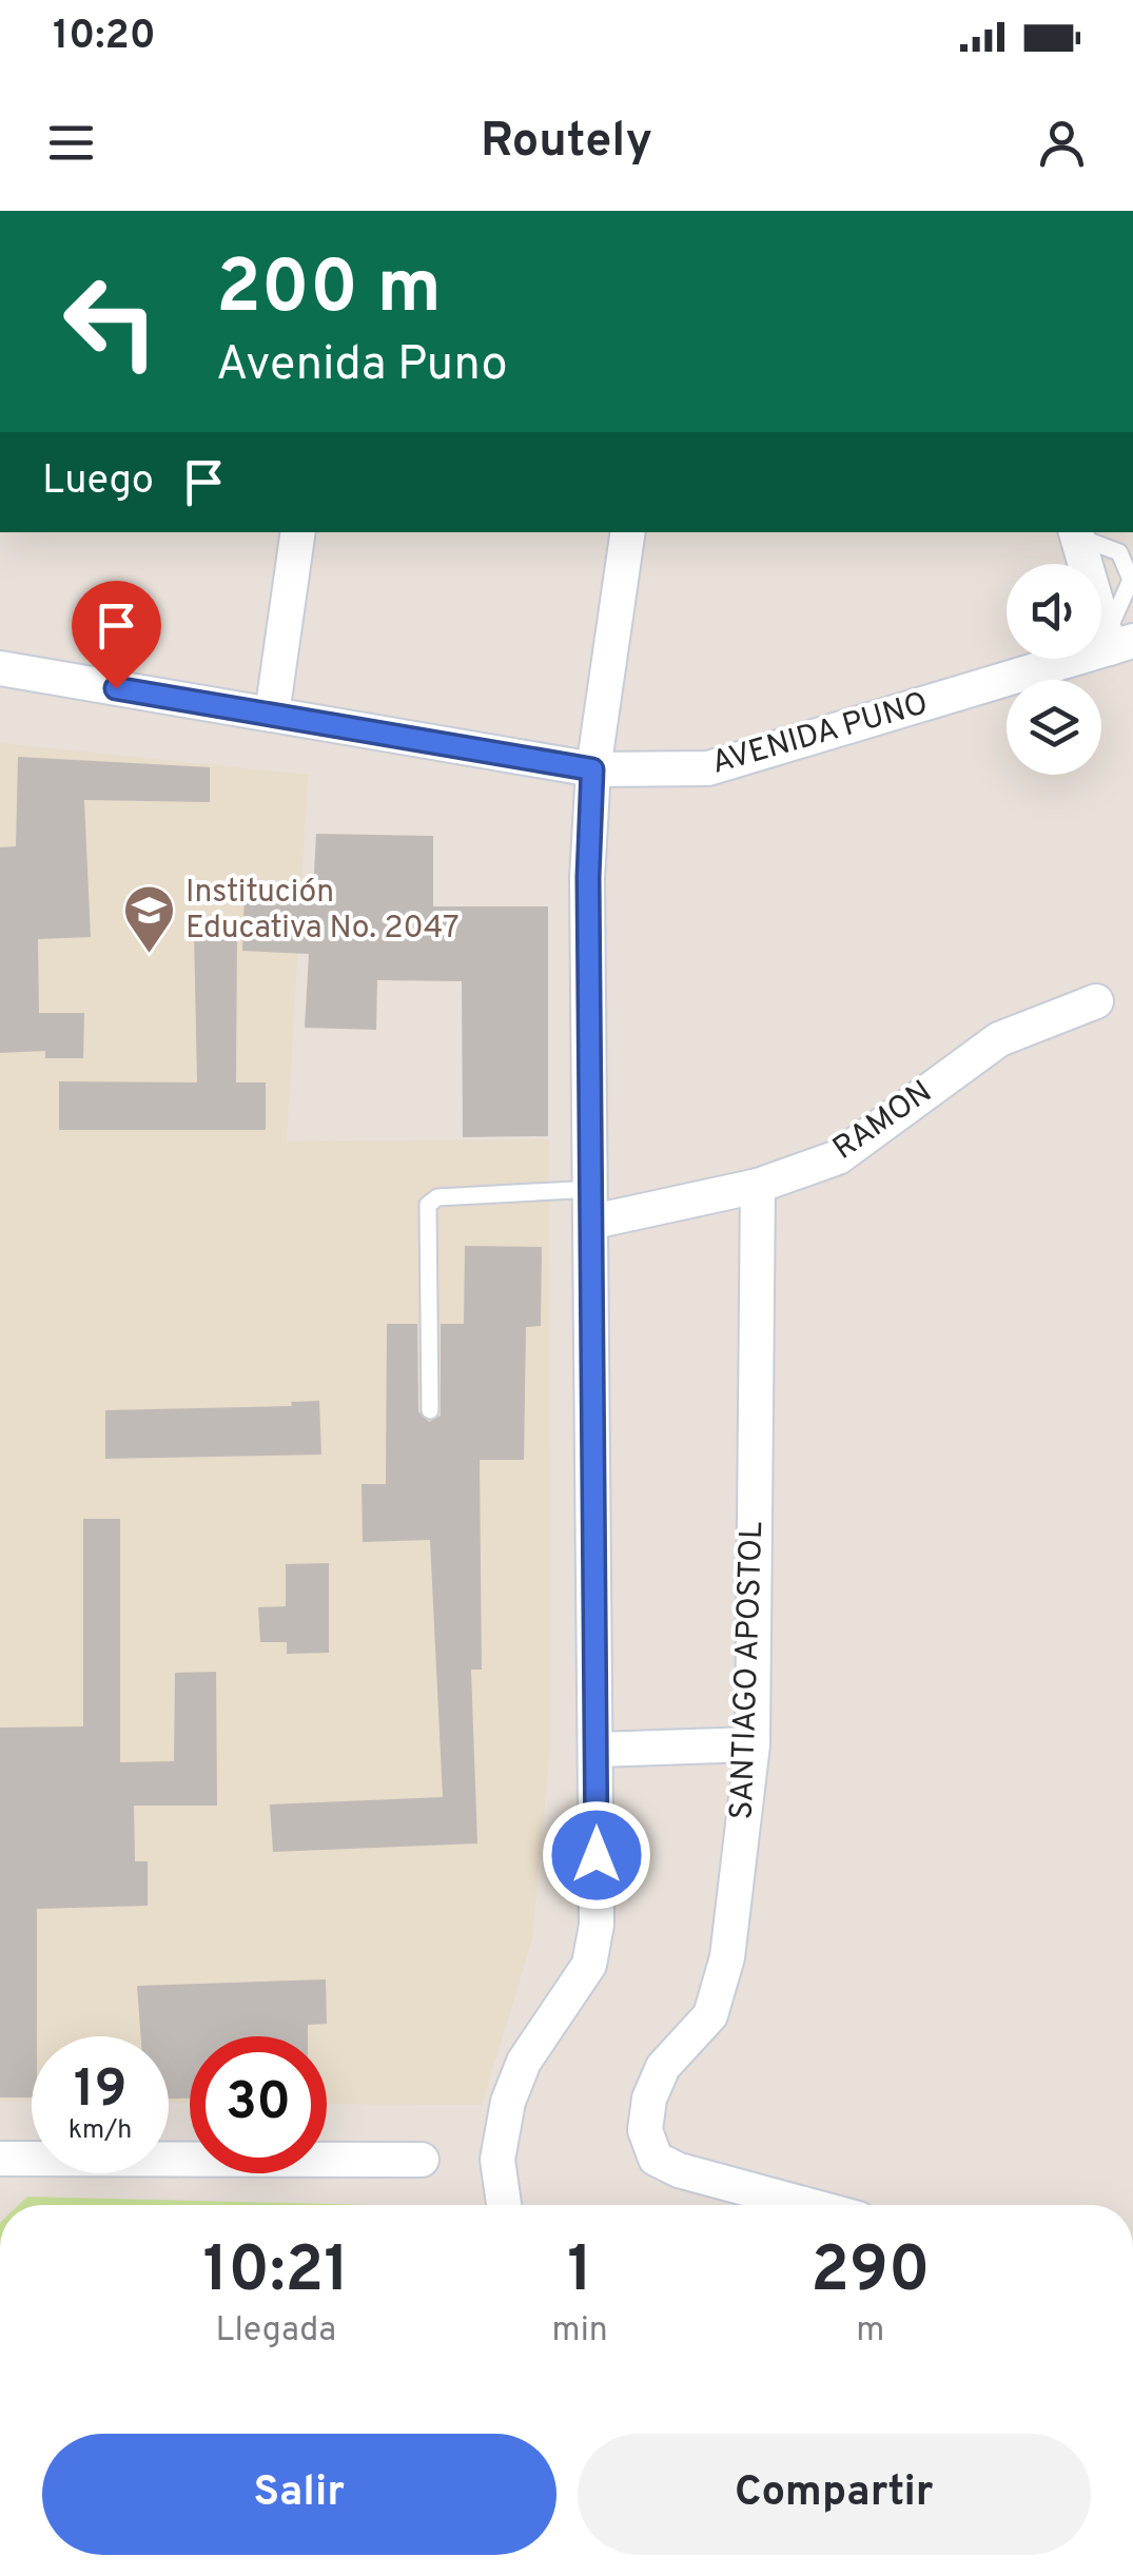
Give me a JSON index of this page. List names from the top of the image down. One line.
{"streets":{"street":["AVENIDA PUNO","RAMON","SANTIAGO APOSTOL"]},"crossings":[["RAMON","SANTIAGO APOSTOL"]],"places":{"school or university":["Institución Educativa No. 2047"]},"page":{"status":"10:20","header":"Routely","turn":["200 m","Avenida Puno"],"then":"Luego","speed":"19 km/h","limit":"30","eta":["10:21","Llegada","1","min","290","m"],"buttons":["Salir","Compartir"]}}
